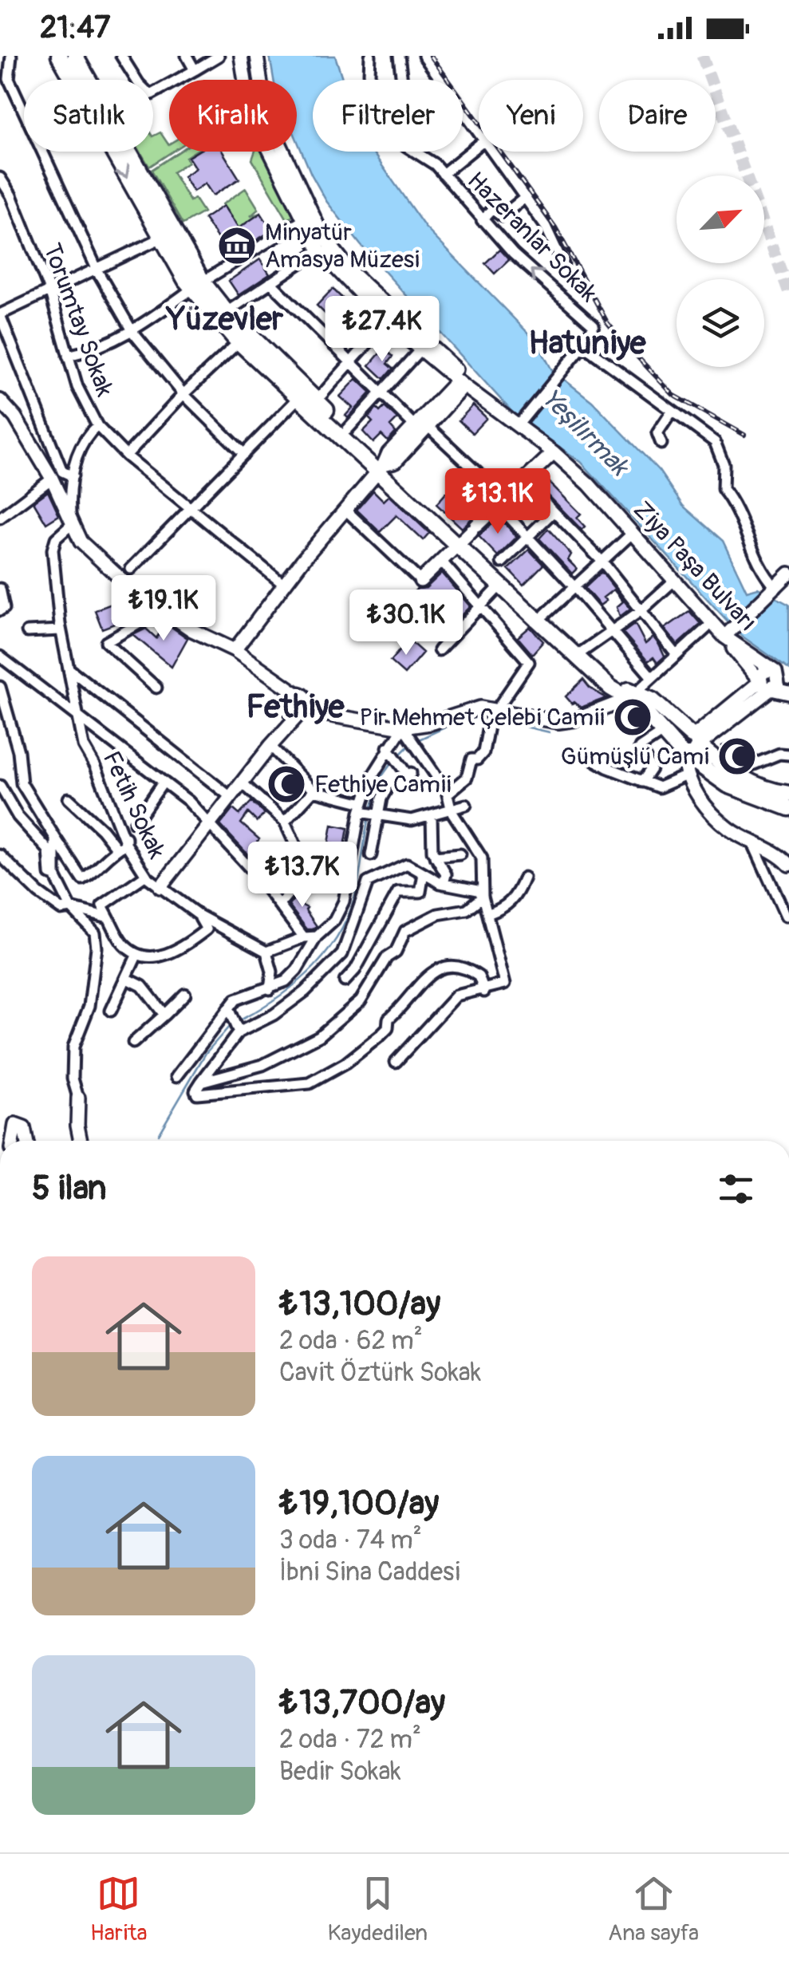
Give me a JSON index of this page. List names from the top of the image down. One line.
{"streets":{"street":["Hazeranlar Sokak","Torumtay Sokak","Ziya Paşa Bulvarı","Fetih Sokak"]},"crossings":[["Hazeranlar Sokak","Ziya Paşa Bulvarı"]],"districts":["Yüzevler","Hatuniye","Fethiye"],"water":["Yeşilırmak"],"places":{"museum":["Minyatür Amasya Müzesi"],"mosque":["Pir Mehmet Çelebi Camii","Gümüşlü Cami","Fethiye Camii"]},"north":"top right","page":{"status":"21:47","chip":["Satılık","Kiralık","Filtreler","Yeni","Daire"],"price":["₺27.4K","₺13.1K","₺19.1K","₺30.1K","₺13.7K"],"heading":"5 ilan","list":[{"name":"₺13,100/ay","note":"2 oda · 62 m² · Cavit Öztürk Sokak"},{"name":"₺19,100/ay","note":"3 oda · 74 m² · İbni Sina Caddesi"},{"name":"₺13,700/ay","note":"2 oda · 72 m² · Bedir Sokak"}],"tabs":["Harita","Kaydedilen","Ana sayfa"]}}
